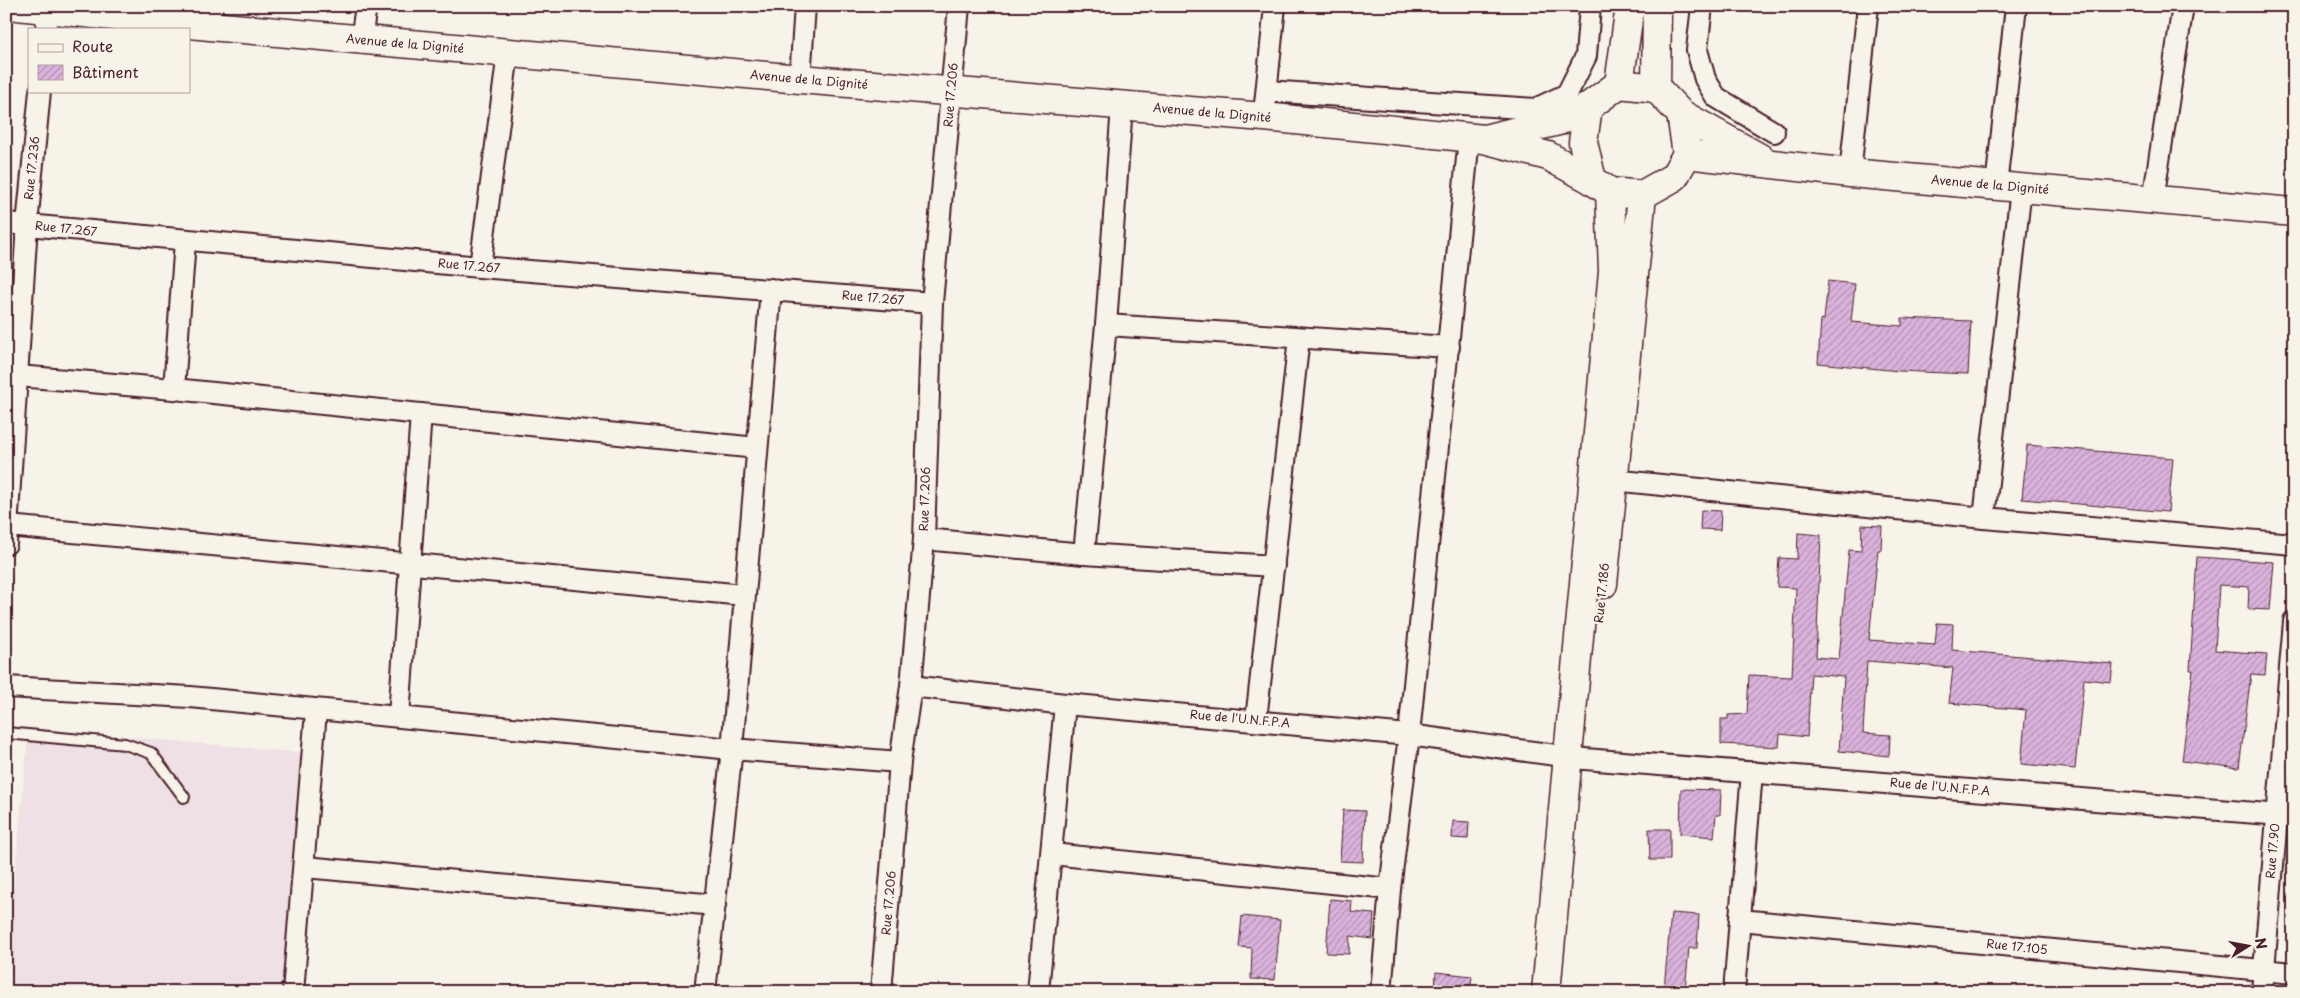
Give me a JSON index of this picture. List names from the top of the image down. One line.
{"streets":{"street":["Avenue de la Dignité","Rue 17.206","Rue 17.236","Rue 17.267","Rue 17.186","Rue de l'U.N.F.P.A","Rue 17.90","Rue 17.105"]},"crossings":[["Avenue de la Dignité","Rue 17.206"],["Avenue de la Dignité","Rue 17.186"],["Rue 17.206","Rue 17.267"],["Rue 17.206","Rue de l'U.N.F.P.A"],["Rue 17.236","Rue 17.267"],["Rue 17.186","Rue de l'U.N.F.P.A"],["Rue de l'U.N.F.P.A","Rue 17.90"],["Rue 17.90","Rue 17.105"]],"legend":["Route","Bâtiment"],"north":"right"}
